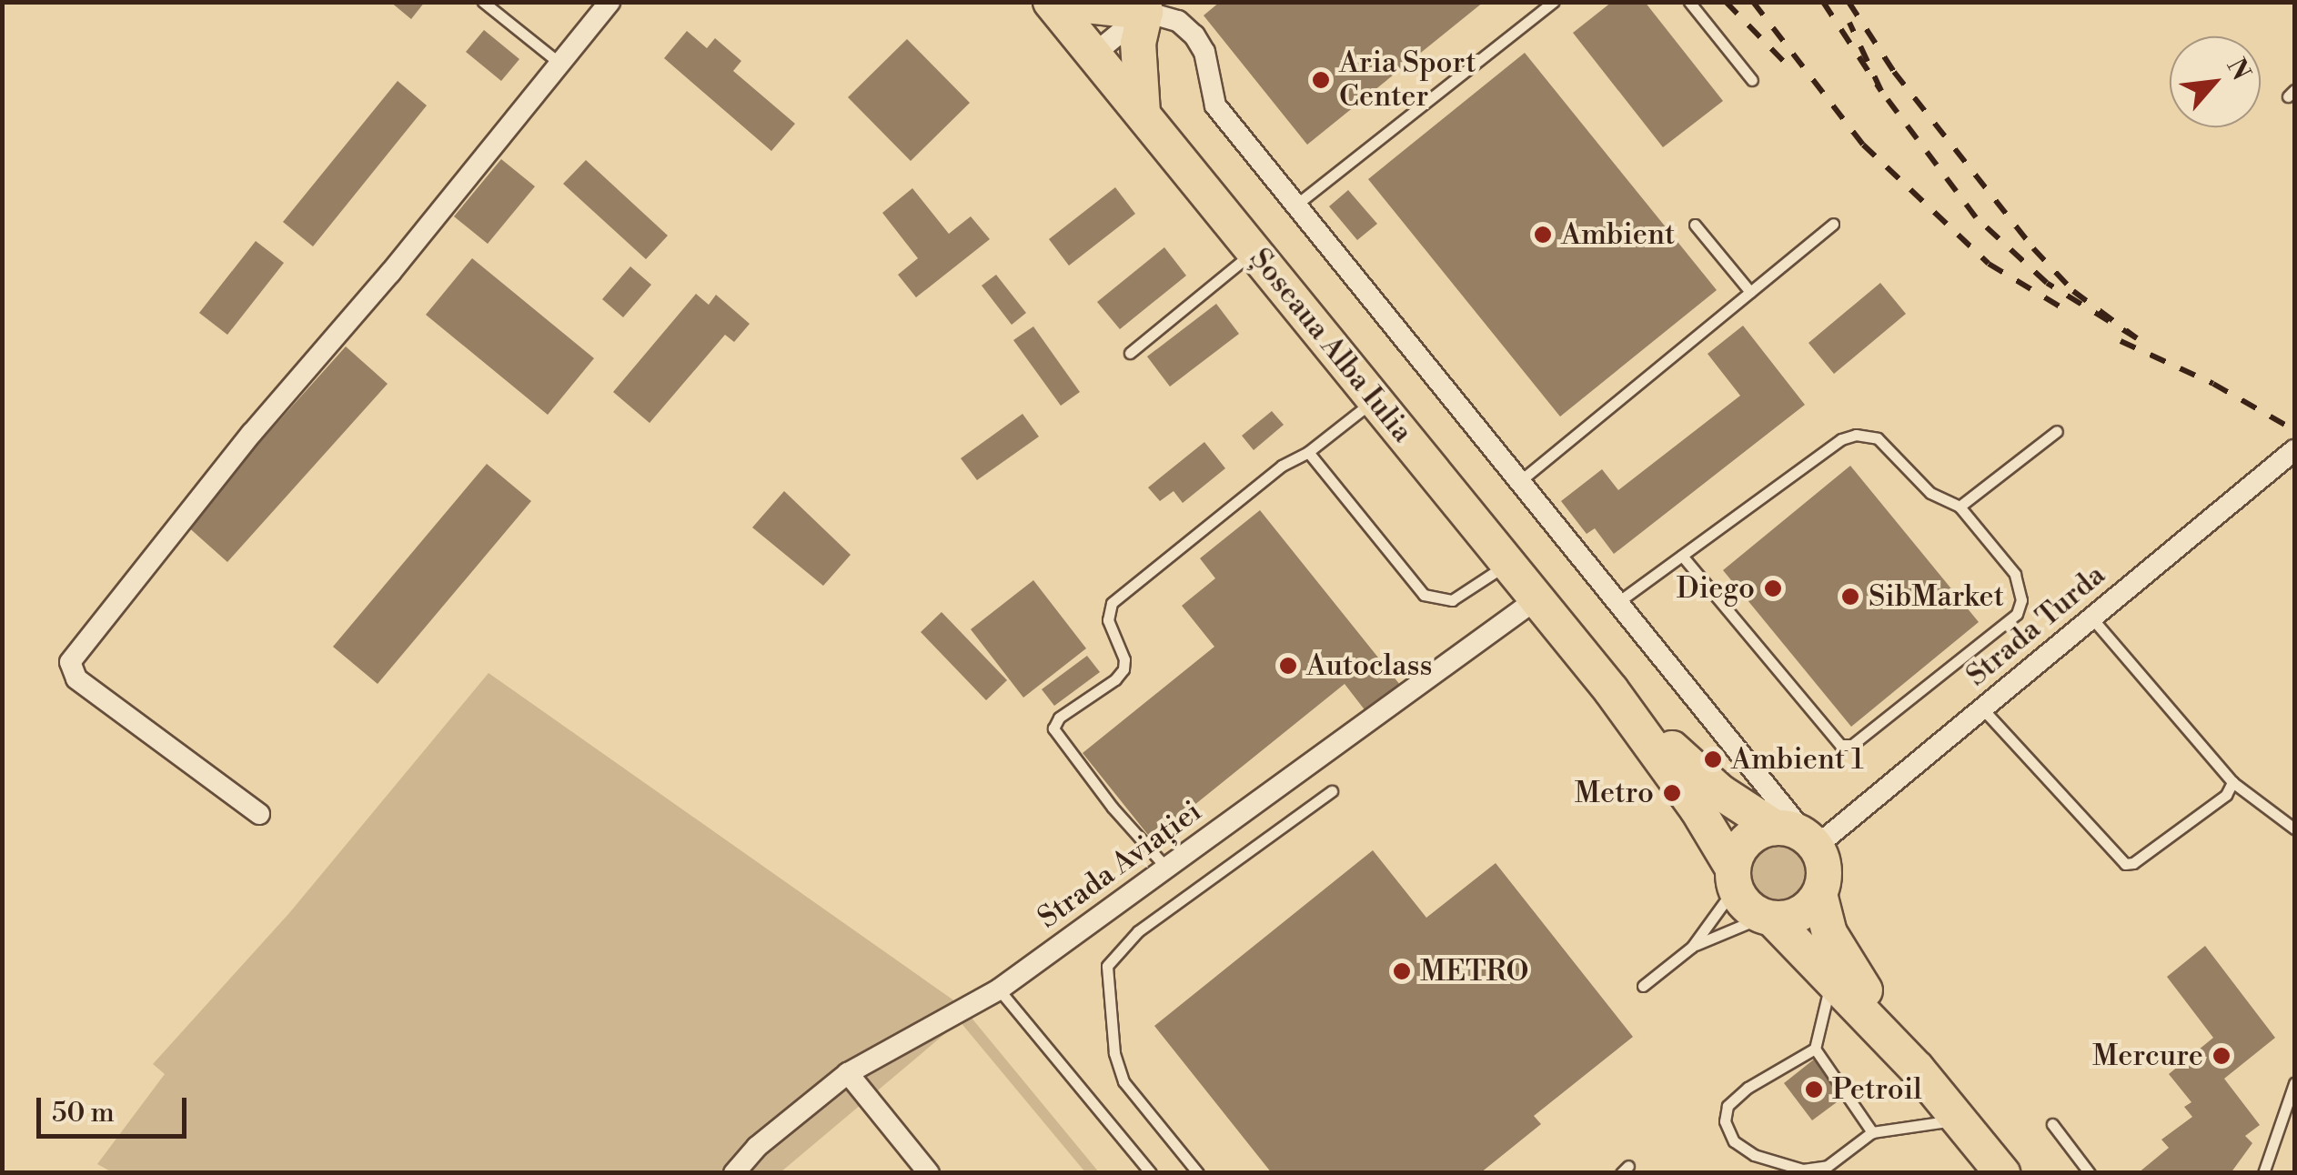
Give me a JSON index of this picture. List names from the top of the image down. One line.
{"streets":{"main road":["Șoseaua Alba Iulia"],"street":["Strada Turda","Strada Aviației"]},"crossings":[["Șoseaua Alba Iulia","Strada Turda"],["Șoseaua Alba Iulia","Strada Aviației"]],"places":["Aria Sport Center","Ambient","Diego","SibMarket","Autoclass","Ambient 1","Metro","METRO","Mercure","Petroil"],"scale_bar":"50 m","north":"top right"}
